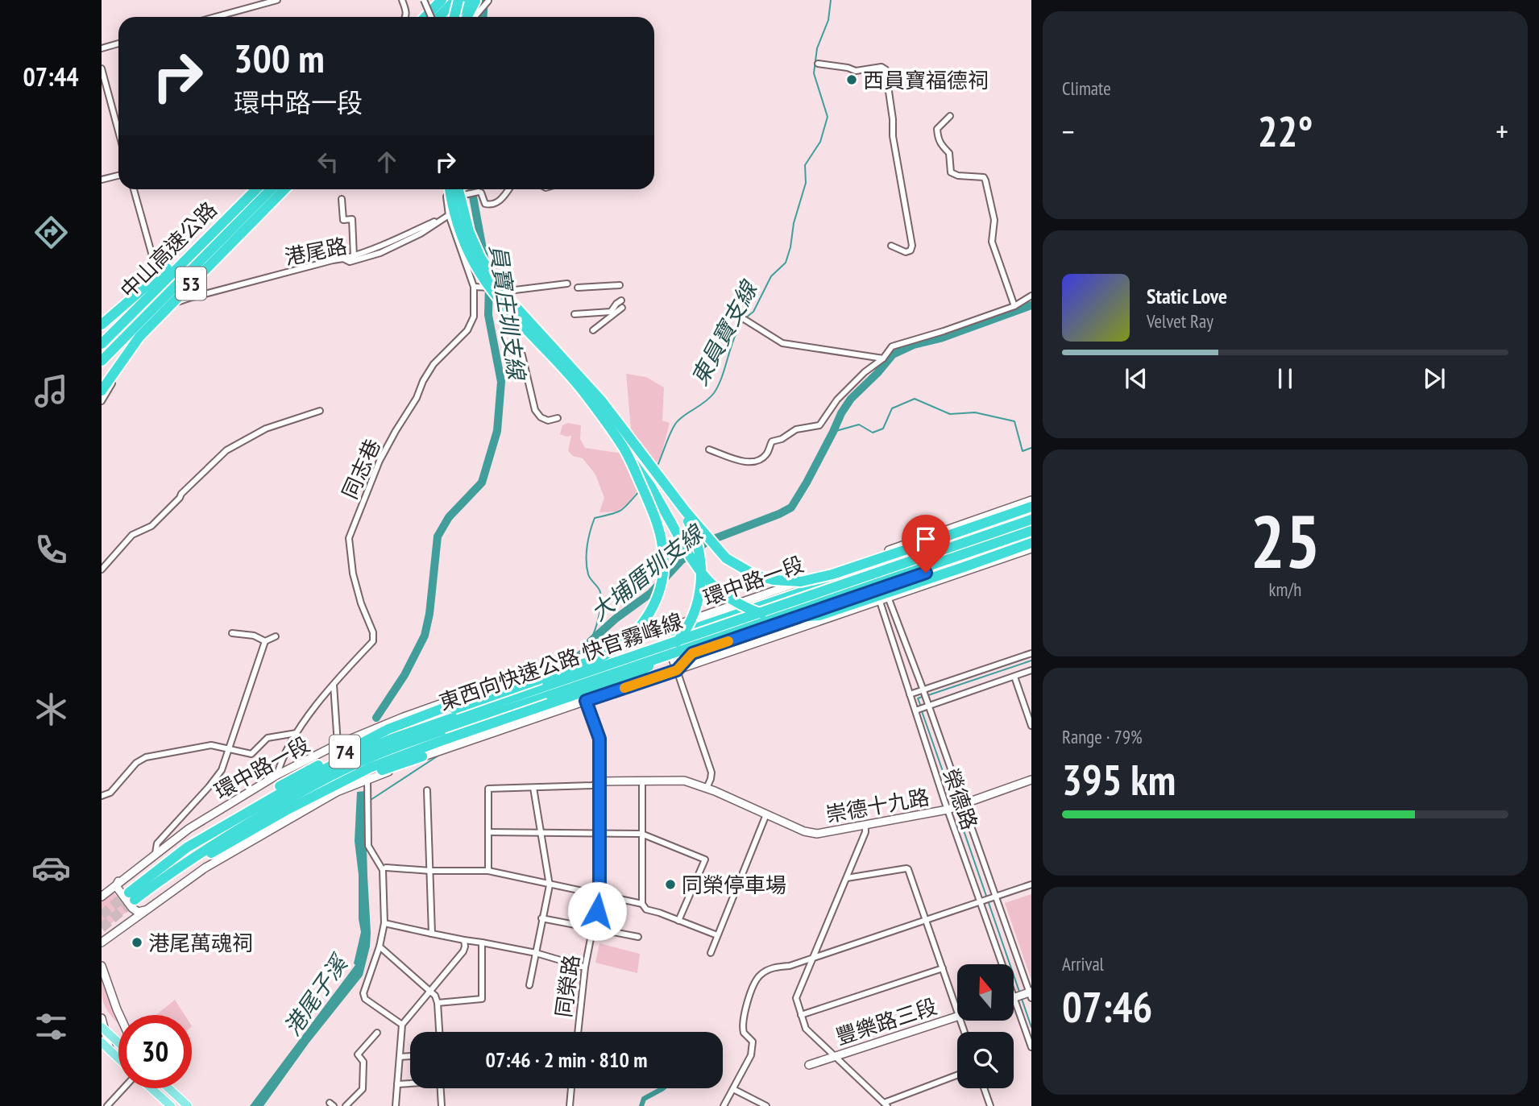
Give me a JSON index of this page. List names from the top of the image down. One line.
{"streets":{"highway":["中山高速公路","53","東西向快速公路 快官霧峰線","74"],"street":["港尾路","同志巷","環中路一段","榮德路","崇德十九路","同榮路","豐樂路三段"]},"crossings":[["港尾路","同志巷"],["同志巷","環中路一段"],["環中路一段","74"],["環中路一段","榮德路"],["東西向快速公路 快官霧峰線","74"],["榮德路","崇德十九路"],["崇德十九路","同榮路"]],"water":["員寶庄圳支線","東員寶支線","大埔厝圳支線","港尾子溪"],"places":["西員寶福德祠","同榮停車場","港尾萬魂祠"],"north":"top","page":{"tabs":"07:44","tile":["Climate",["25","km/h"],["Range · 79%","395 km"],["Arrival","07:46"]],"turn":["300 m","環中路一段"],"heat":["−","22°","+"],"song":["Static Love","Velvet Ray"],"limit":"30","trip":"07:46 · 2 min · 810 m"}}
